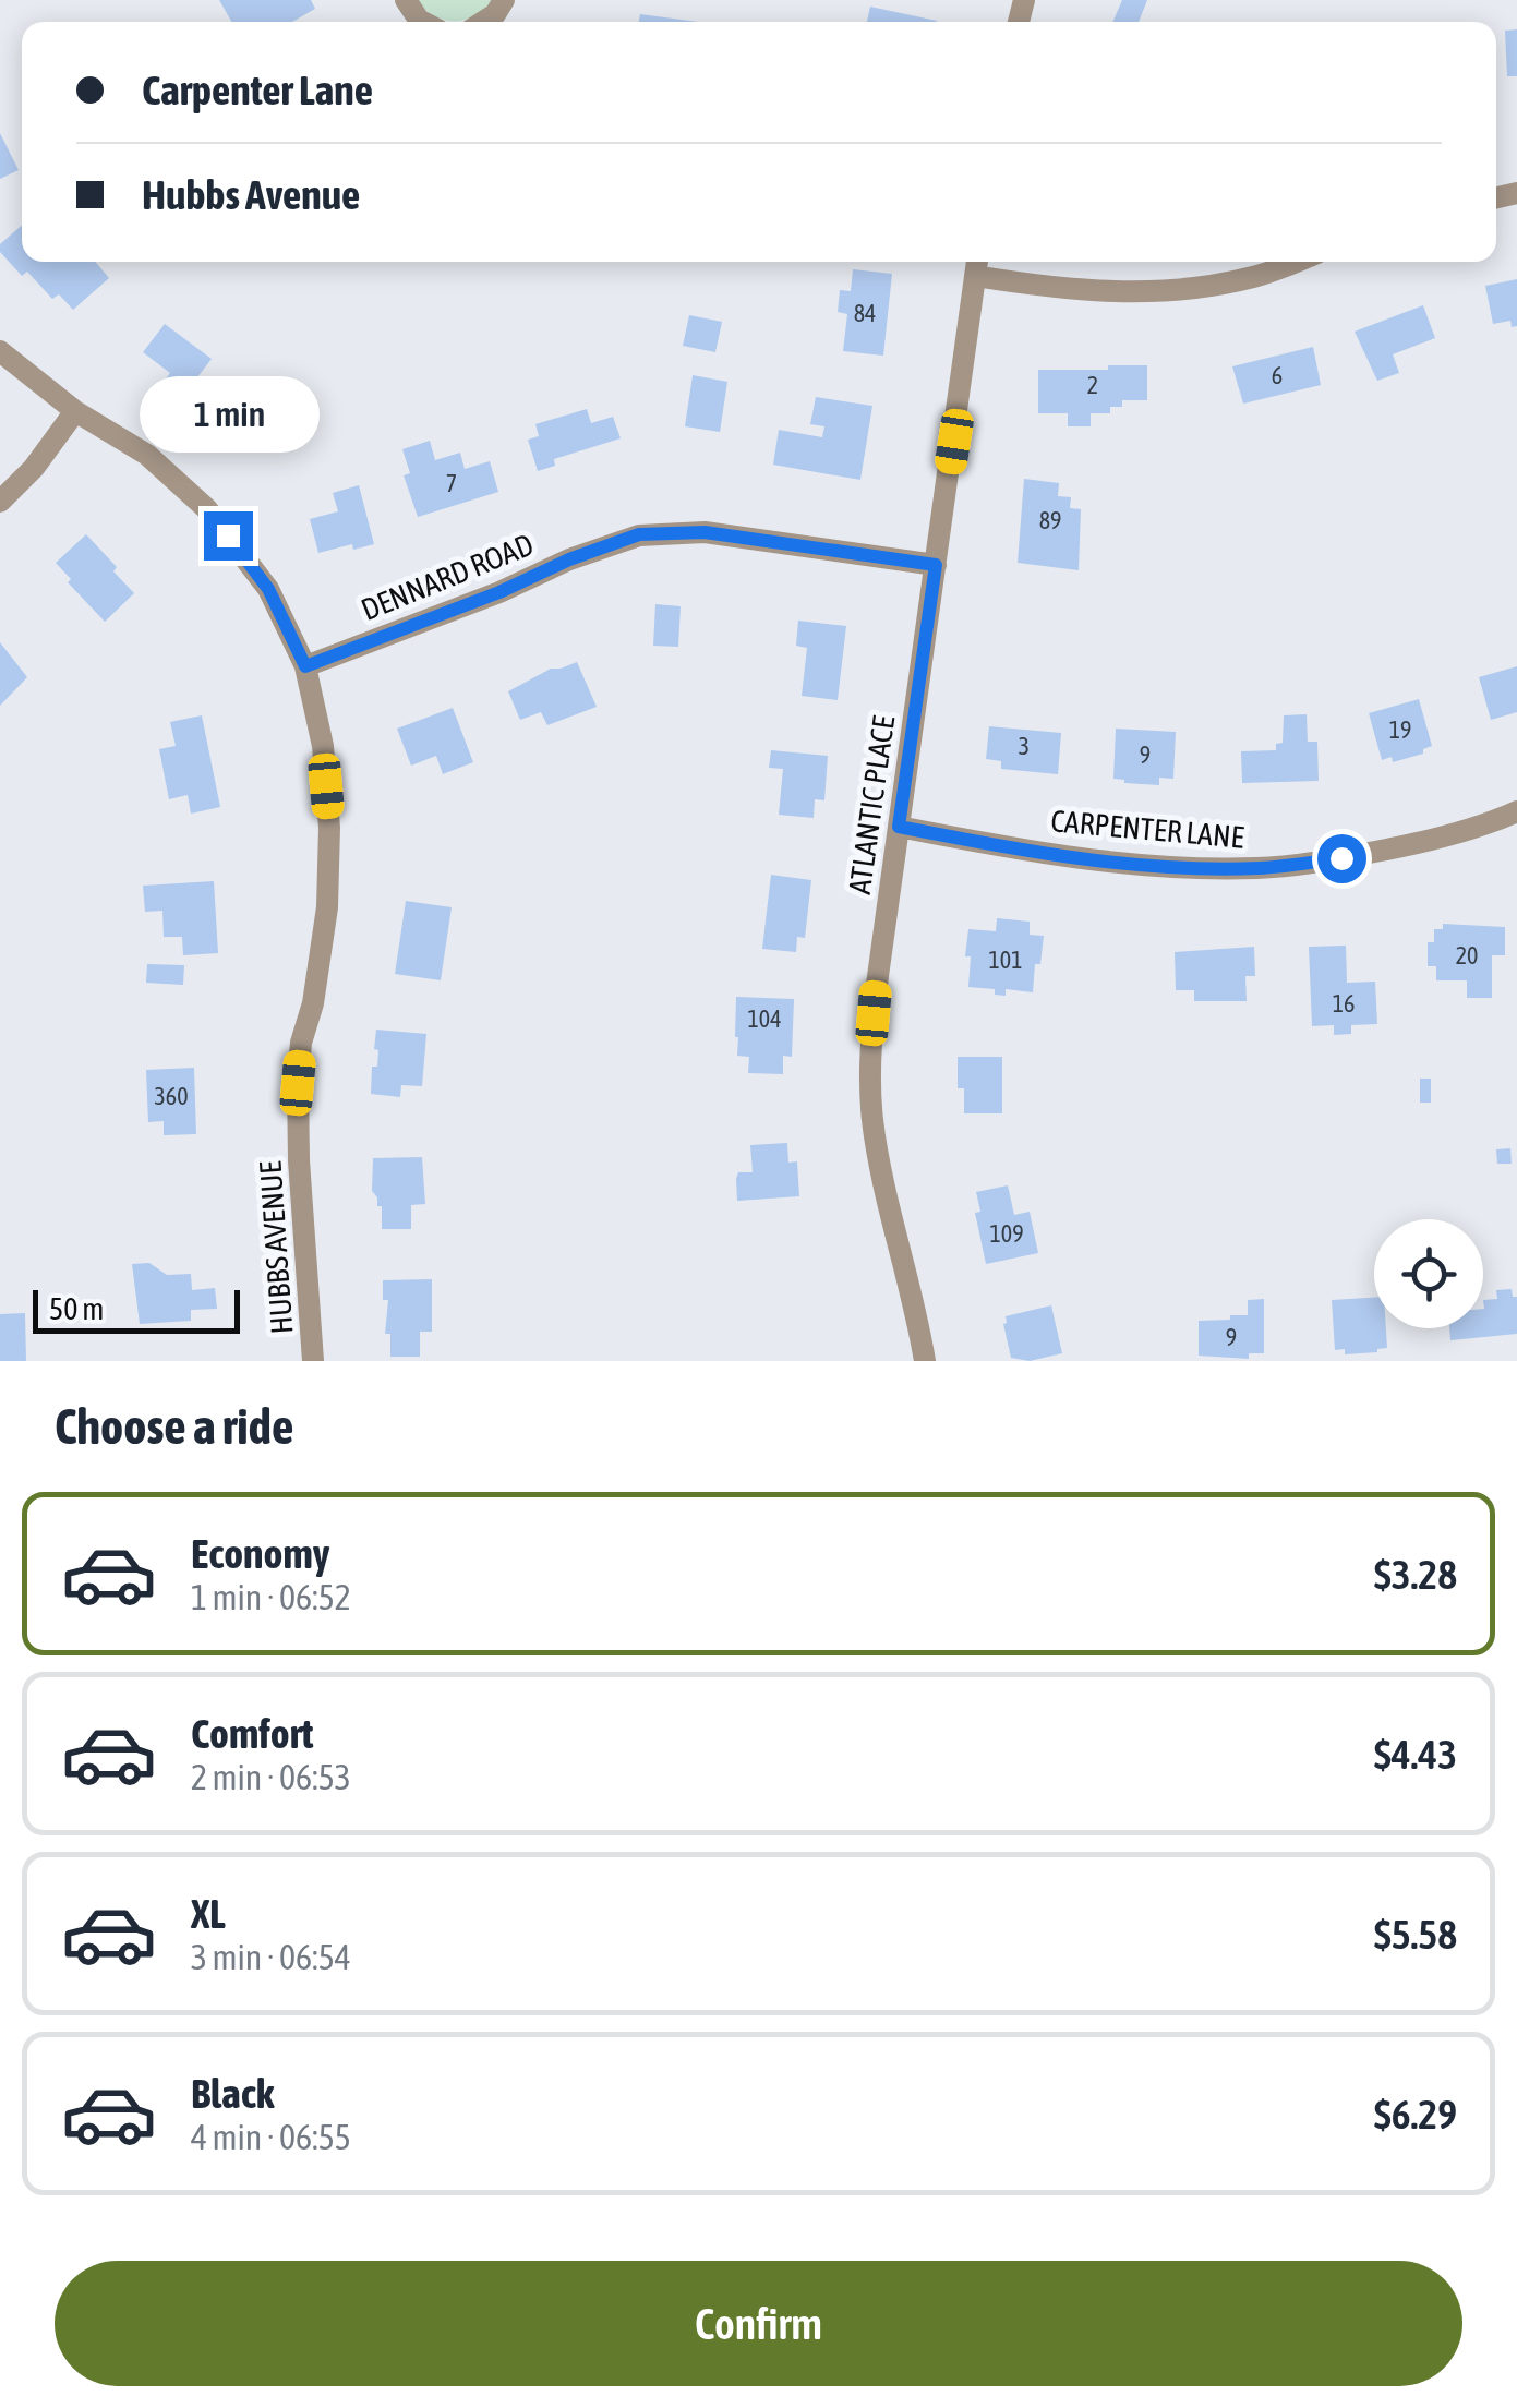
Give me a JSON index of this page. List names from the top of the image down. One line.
{"streets":{"street":["DENNARD ROAD","ATLANTIC PLACE","CARPENTER LANE","HUBBS AVENUE"]},"crossings":[["DENNARD ROAD","ATLANTIC PLACE"],["DENNARD ROAD","HUBBS AVENUE"],["ATLANTIC PLACE","CARPENTER LANE"]],"house_numbers":["84","6","2","7","89","19","3","9","20","101","16","104","360","109","9"],"scale_bar":"50 m","page":{"banner":["Carpenter Lane","Hubbs Avenue"],"bubble":"1 min","scale":"50 m","heading":"Choose a ride","list":[{"name":"Economy","note":"1 min · 06:52","value":"$3.28"},{"name":"Comfort","note":"2 min · 06:53","value":"$4.43"},{"name":"XL","note":"3 min · 06:54","value":"$5.58"},{"name":"Black","note":"4 min · 06:55","value":"$6.29"}],"buttons":"Confirm"}}
